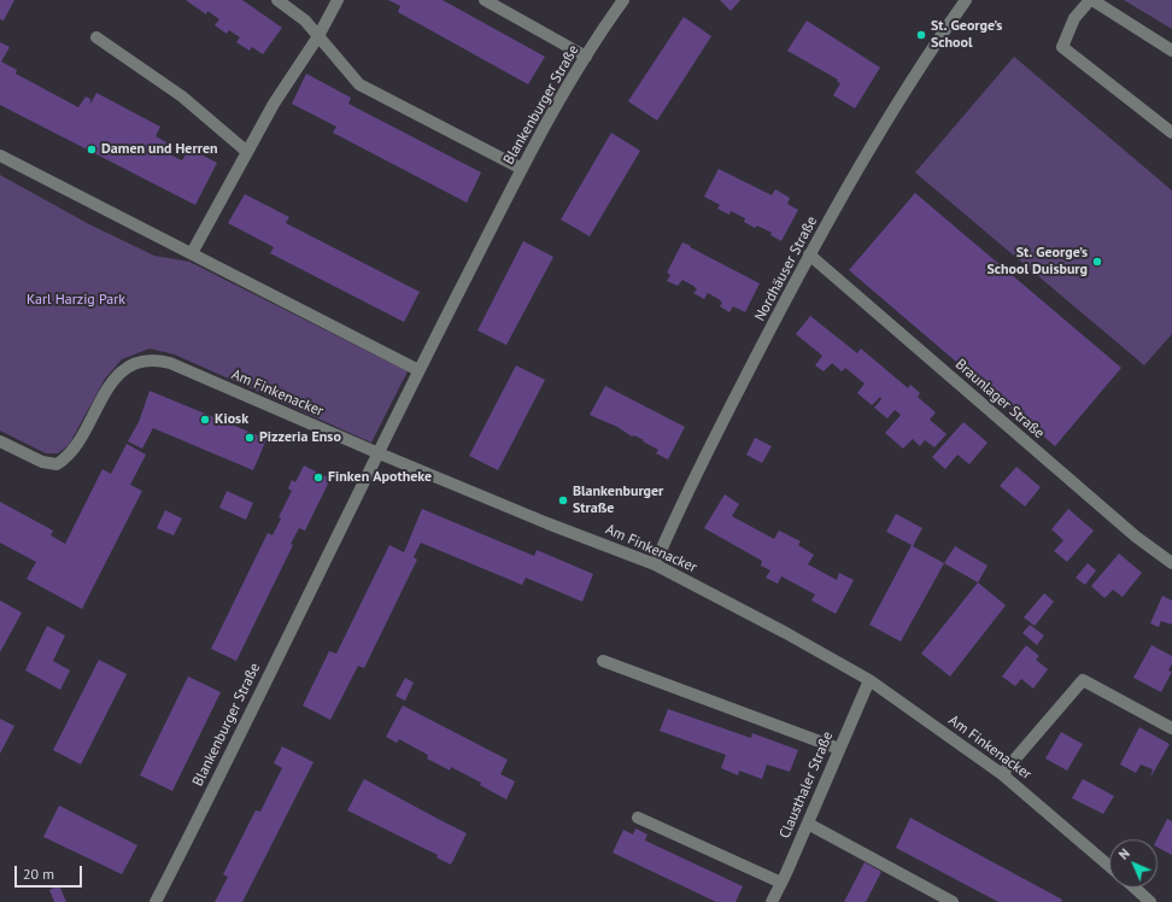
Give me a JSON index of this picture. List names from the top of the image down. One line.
{"streets":{"street":["Blankenburger Straße","Nordhäuser Straße","Am Finkenacker","Braunlager Straße","Clausthaler Straße"]},"crossings":[["Blankenburger Straße","Am Finkenacker"],["Nordhäuser Straße","Am Finkenacker"],["Nordhäuser Straße","Braunlager Straße"],["Am Finkenacker","Clausthaler Straße"]],"parks":["Karl Harzig Park"],"places":["St. George’s School","Damen und Herren","St. George’s School Duisburg","Kiosk","Pizzeria Enso","Finken Apotheke","Blankenburger Straße"],"scale_bar":"20 m","north":"top left"}
